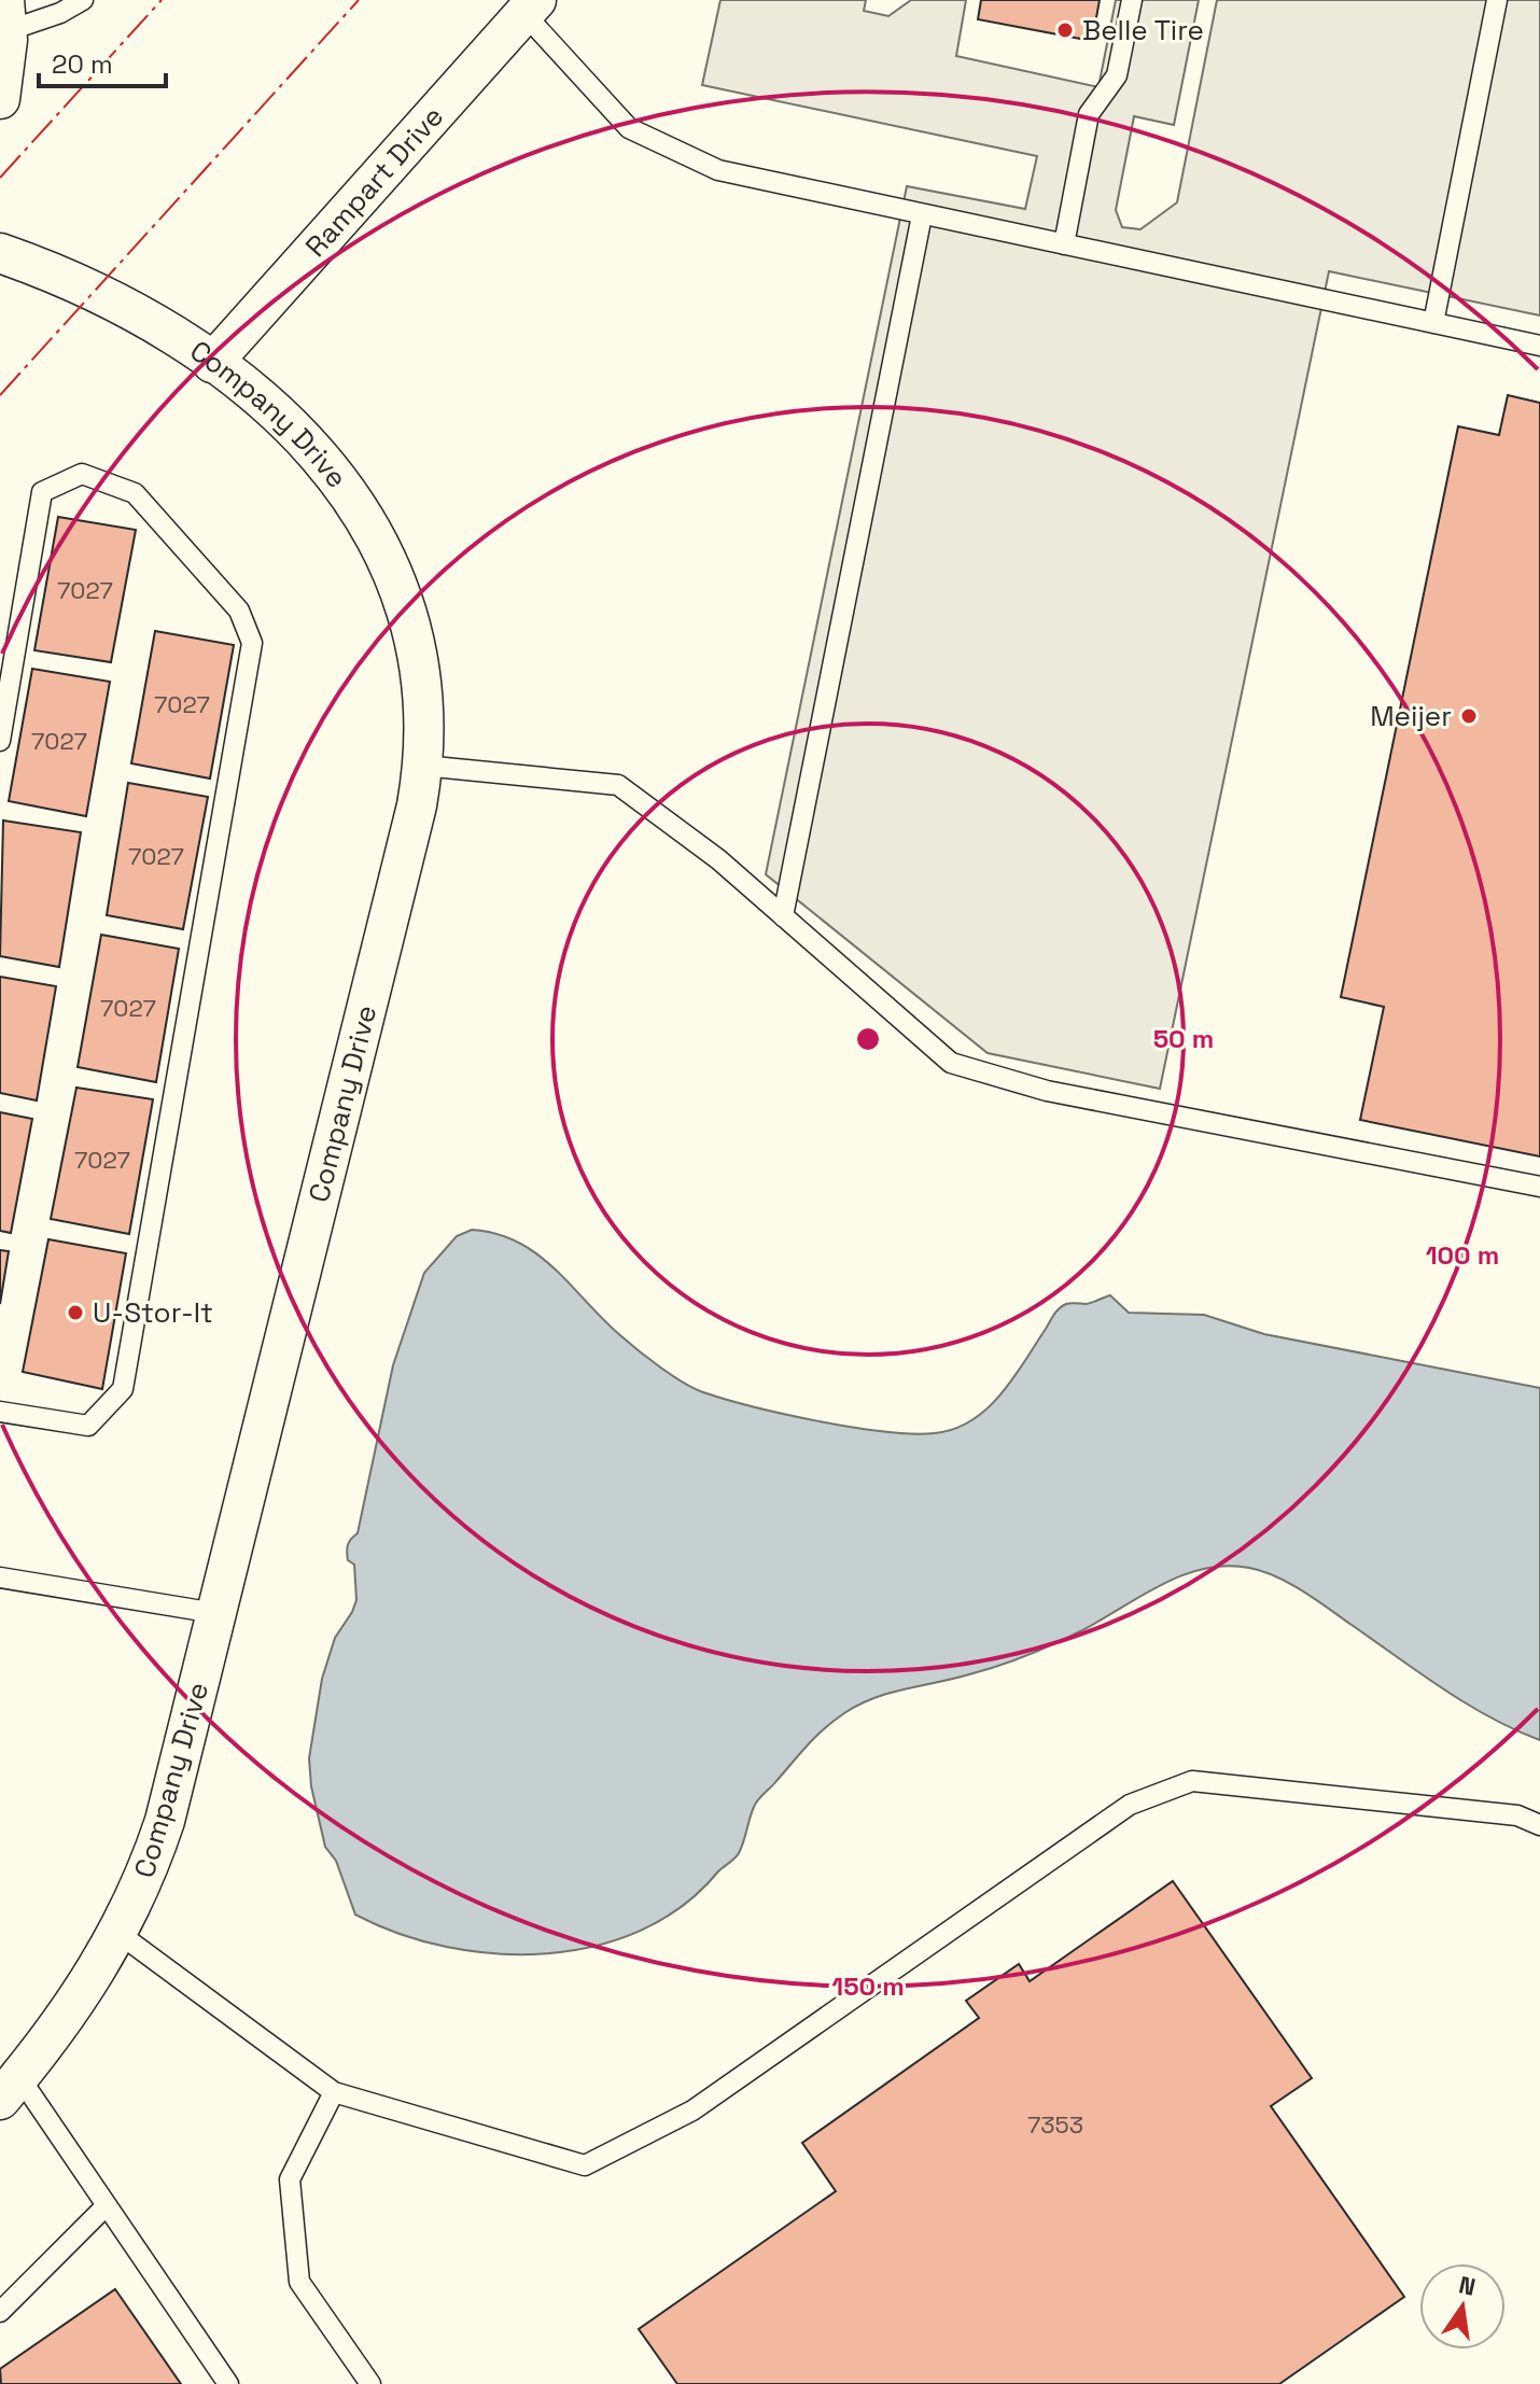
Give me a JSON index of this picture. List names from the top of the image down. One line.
{"streets":{"street":["Rampart Drive","Company Drive"]},"crossings":[["Rampart Drive","Company Drive"]],"places":["Belle Tire","Meijer","U-Stor-It"],"house_numbers":["7027","7027","7027","7027","7027","7027","7353"],"scale_bar":"20 m","north":"top","rings":["50 m","100 m","150 m"]}
